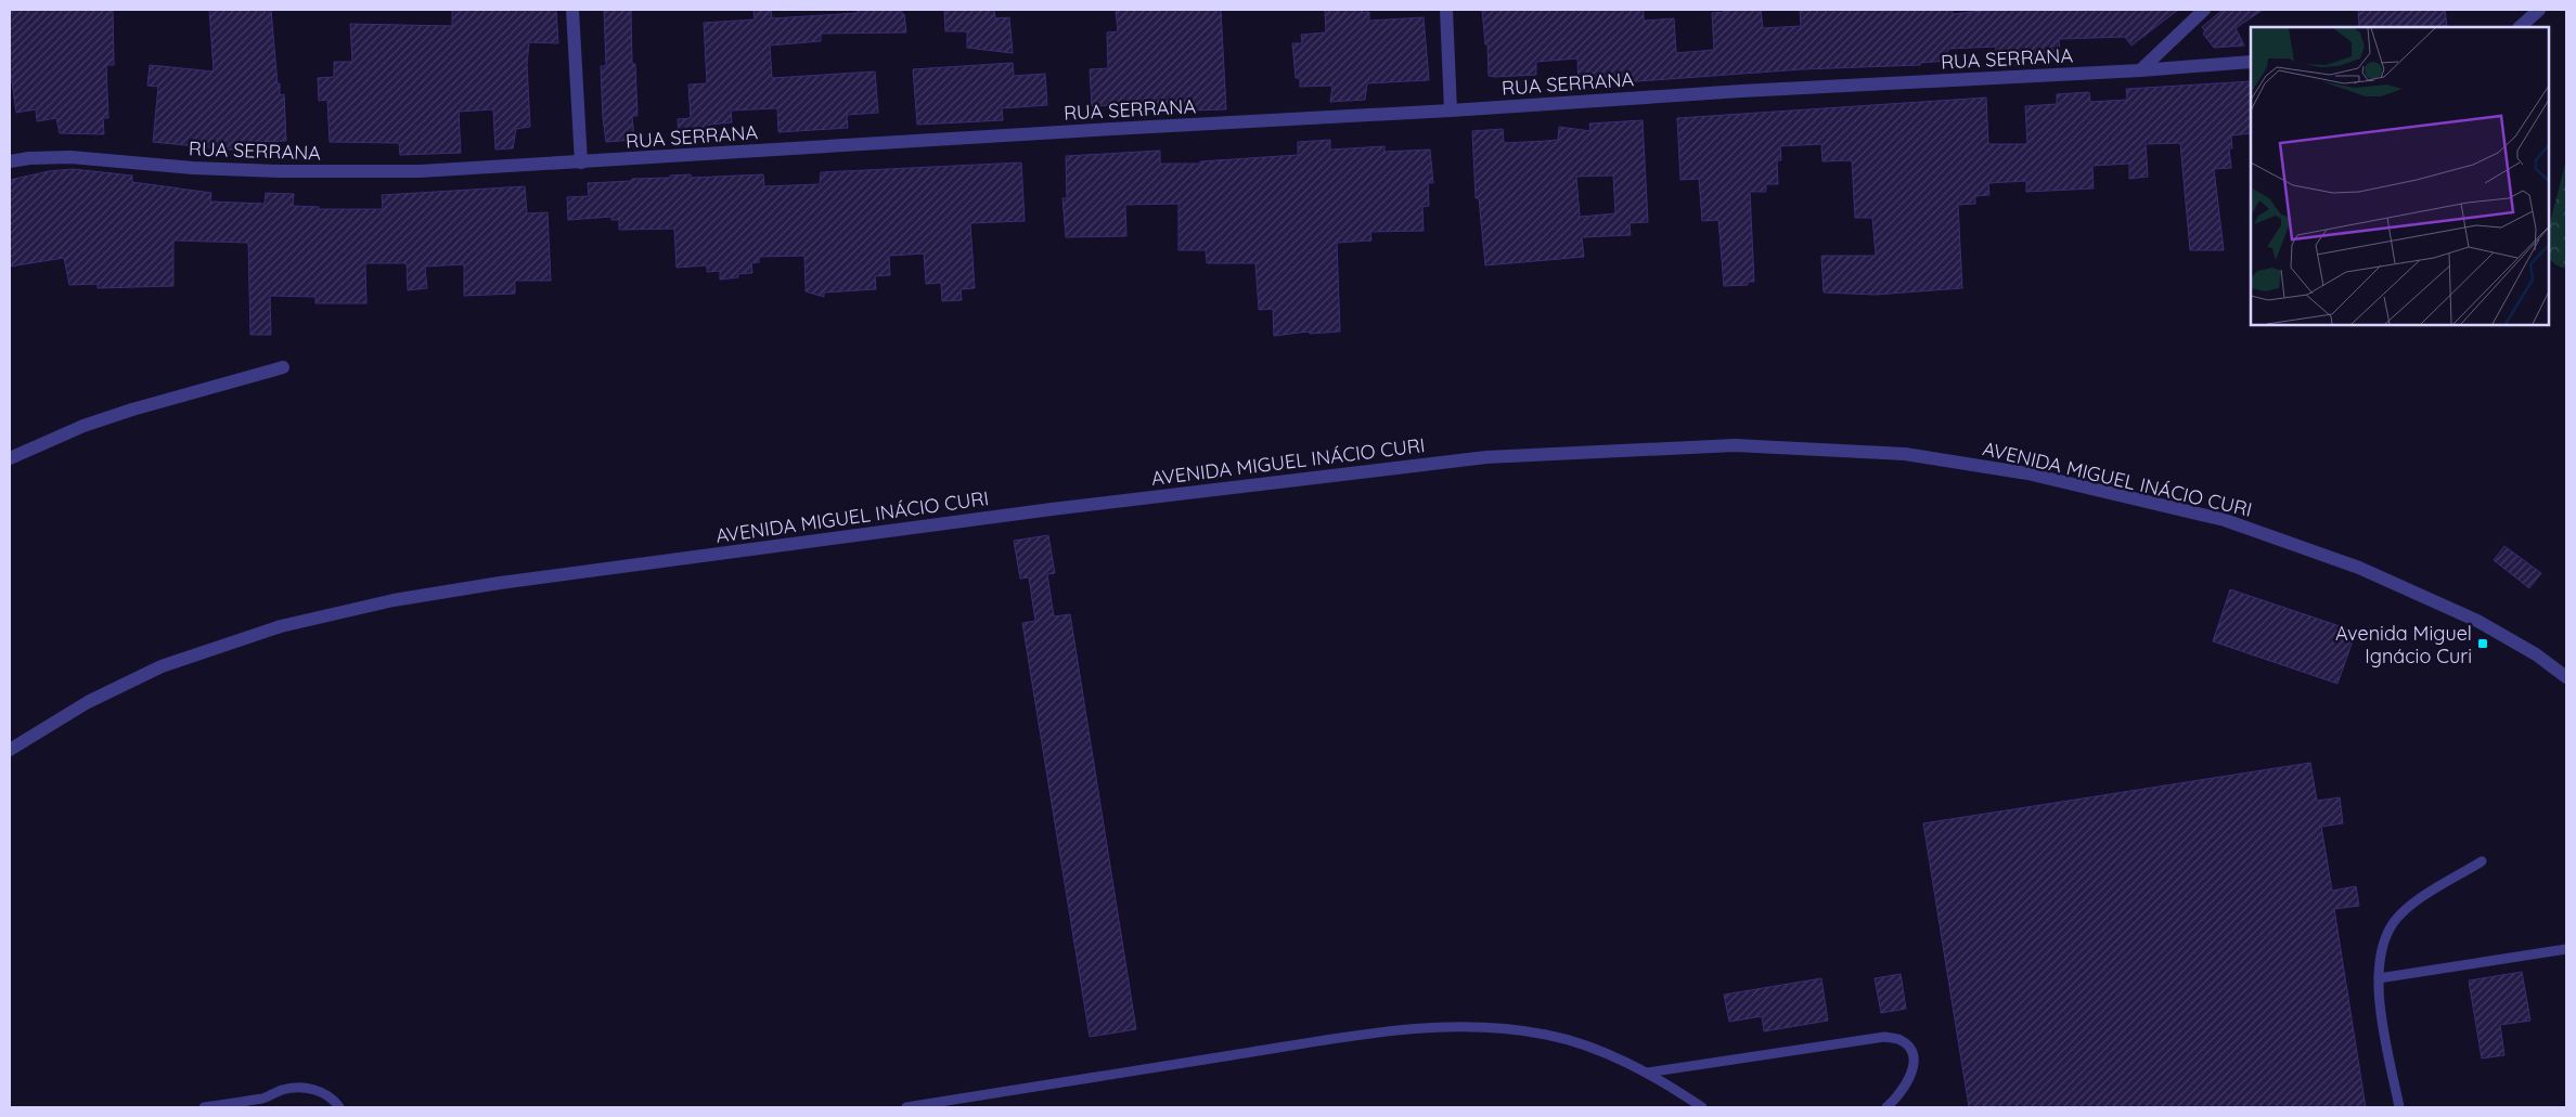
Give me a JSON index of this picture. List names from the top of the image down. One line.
{"streets":{"street":["RUA SERRANA","AVENIDA MIGUEL INÁCIO CURI"]},"places":{"transit":["Avenida Miguel Ignácio Curi"]}}
